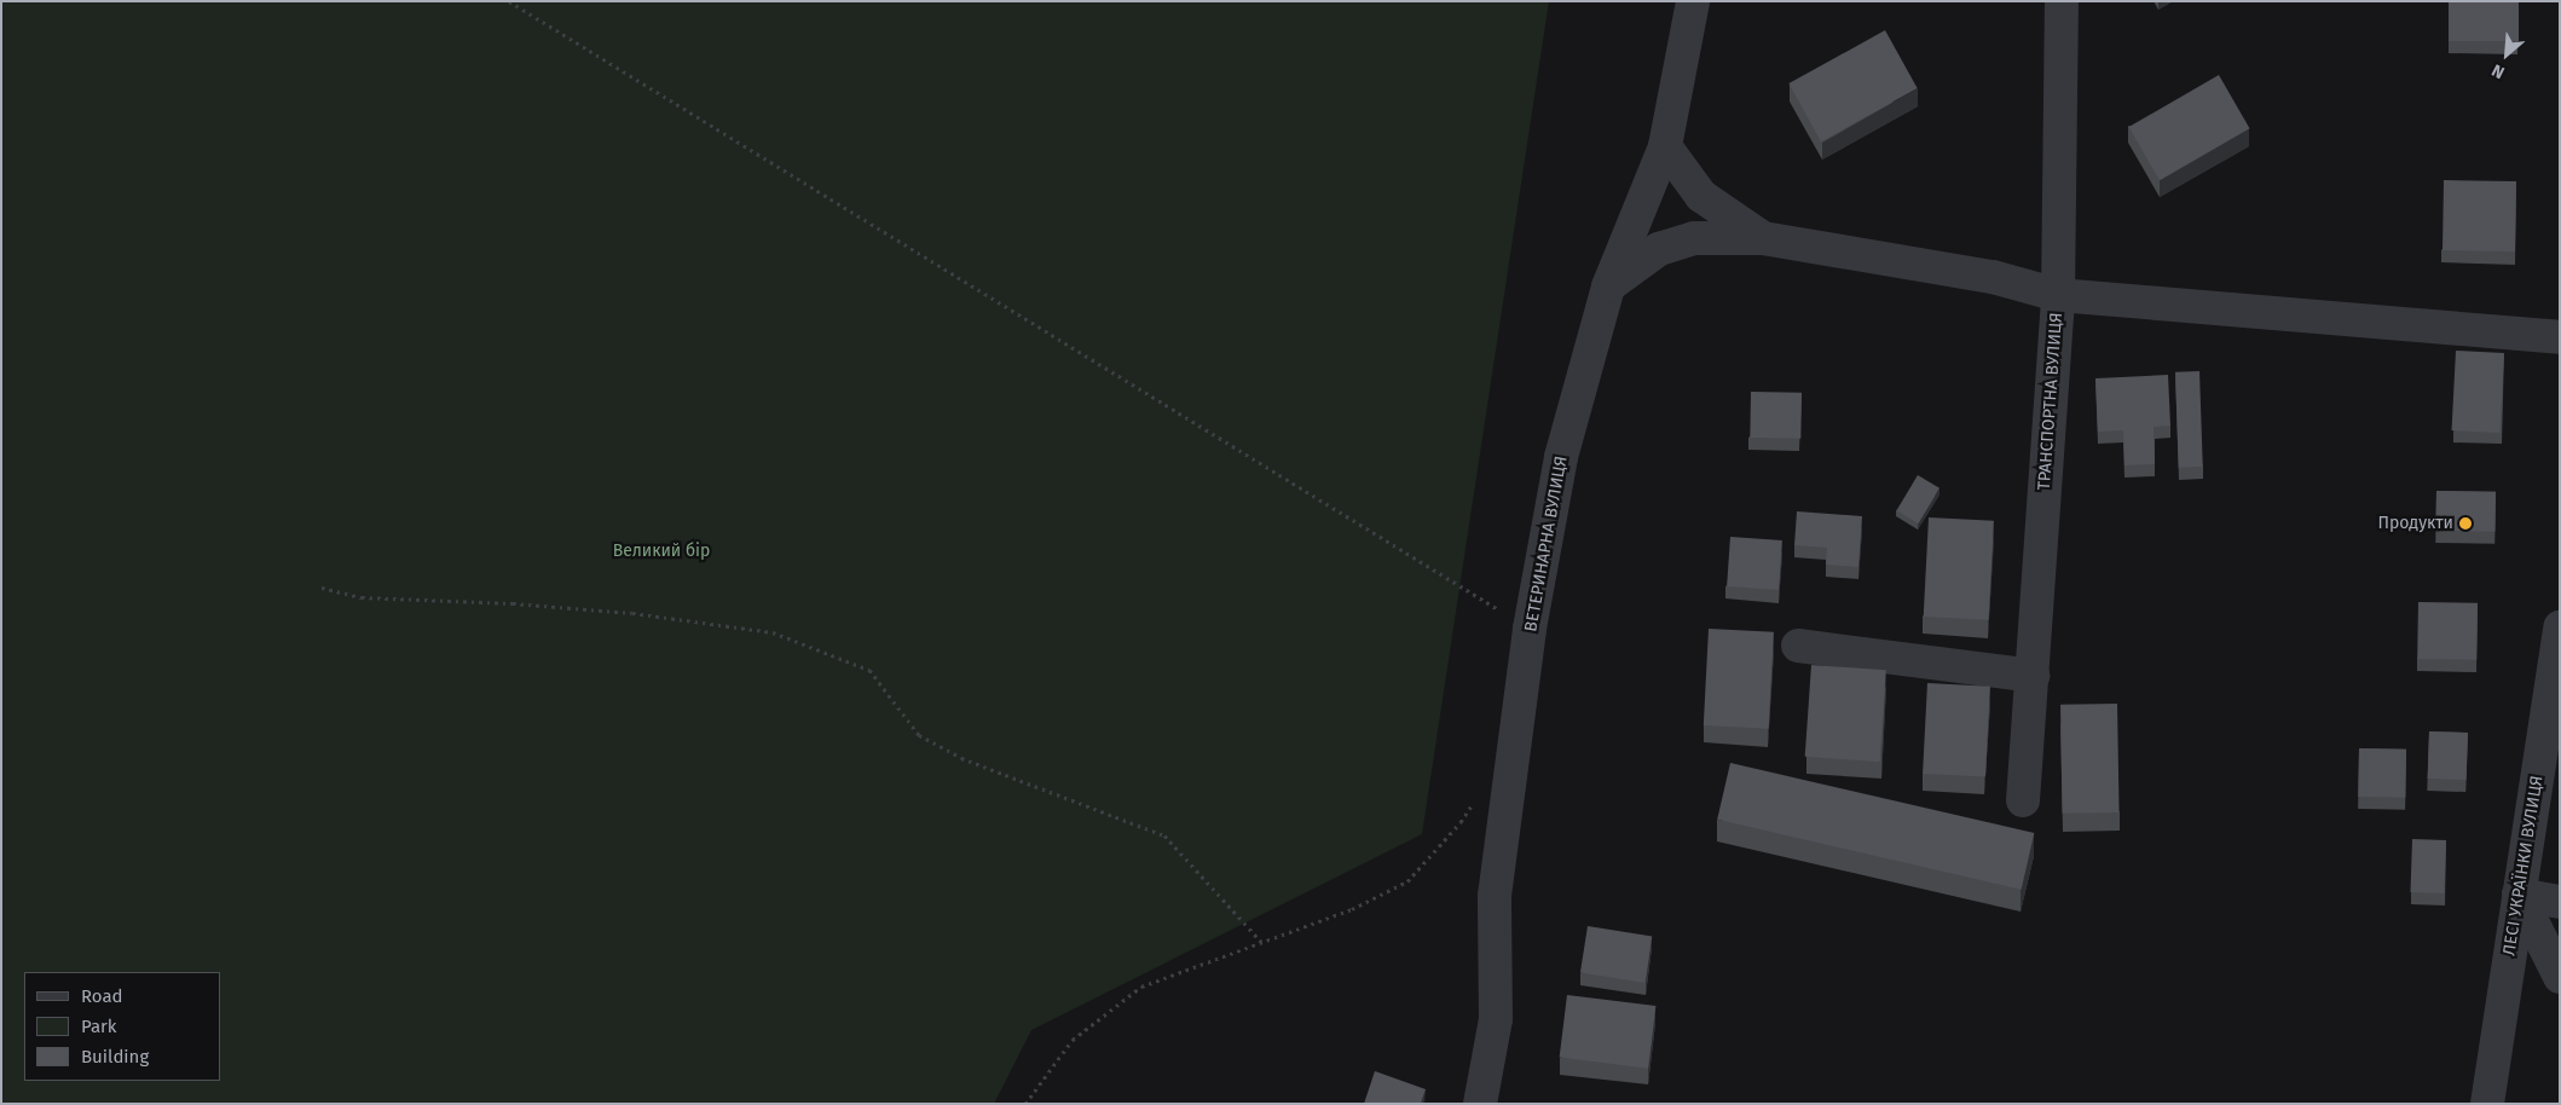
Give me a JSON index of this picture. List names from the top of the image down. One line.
{"streets":{"street":["ТРАНСПОРТНА ВУЛИЦЯ","ВЕТЕРИНАРНА ВУЛИЦЯ","ЛЕСІ УКРАЇНКИ ВУЛИЦЯ"]},"parks":["Великий бір"],"places":["Продукти"],"legend":["Road","Park","Building"],"north":"bottom left"}
